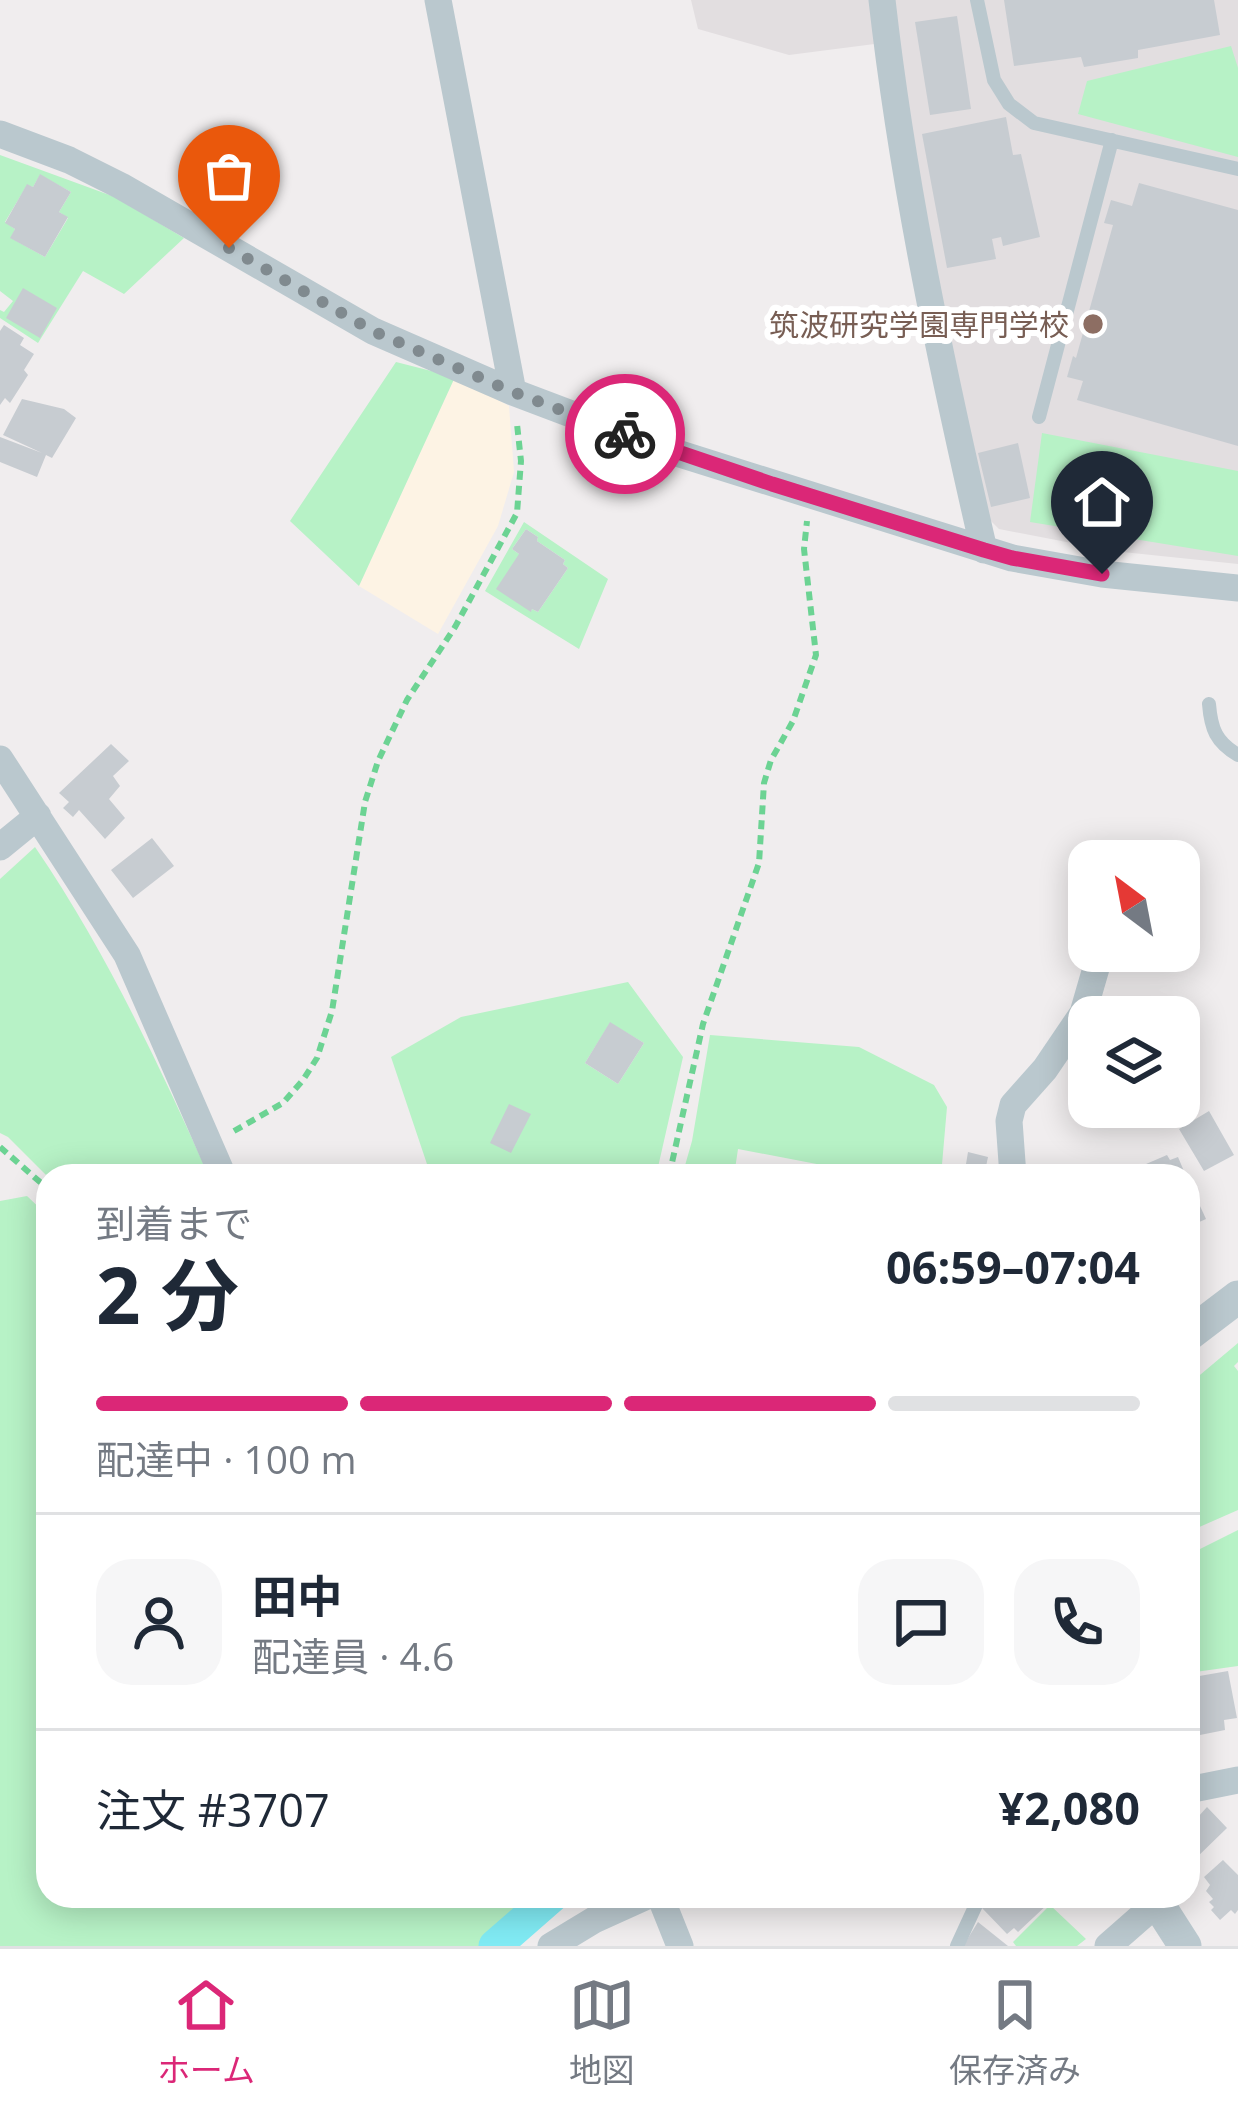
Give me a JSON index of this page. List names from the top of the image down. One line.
{"places":["筑波研究学園専門学校"],"north":"top left","page":{"heading":["2 分","到着まで","06:59–07:04"],"panel":["田中","配達員 · 4.6","注文 #3707","¥2,080"],"bar":"配達中 · 100 m","tabs":["ホーム","地図","保存済み"]}}
